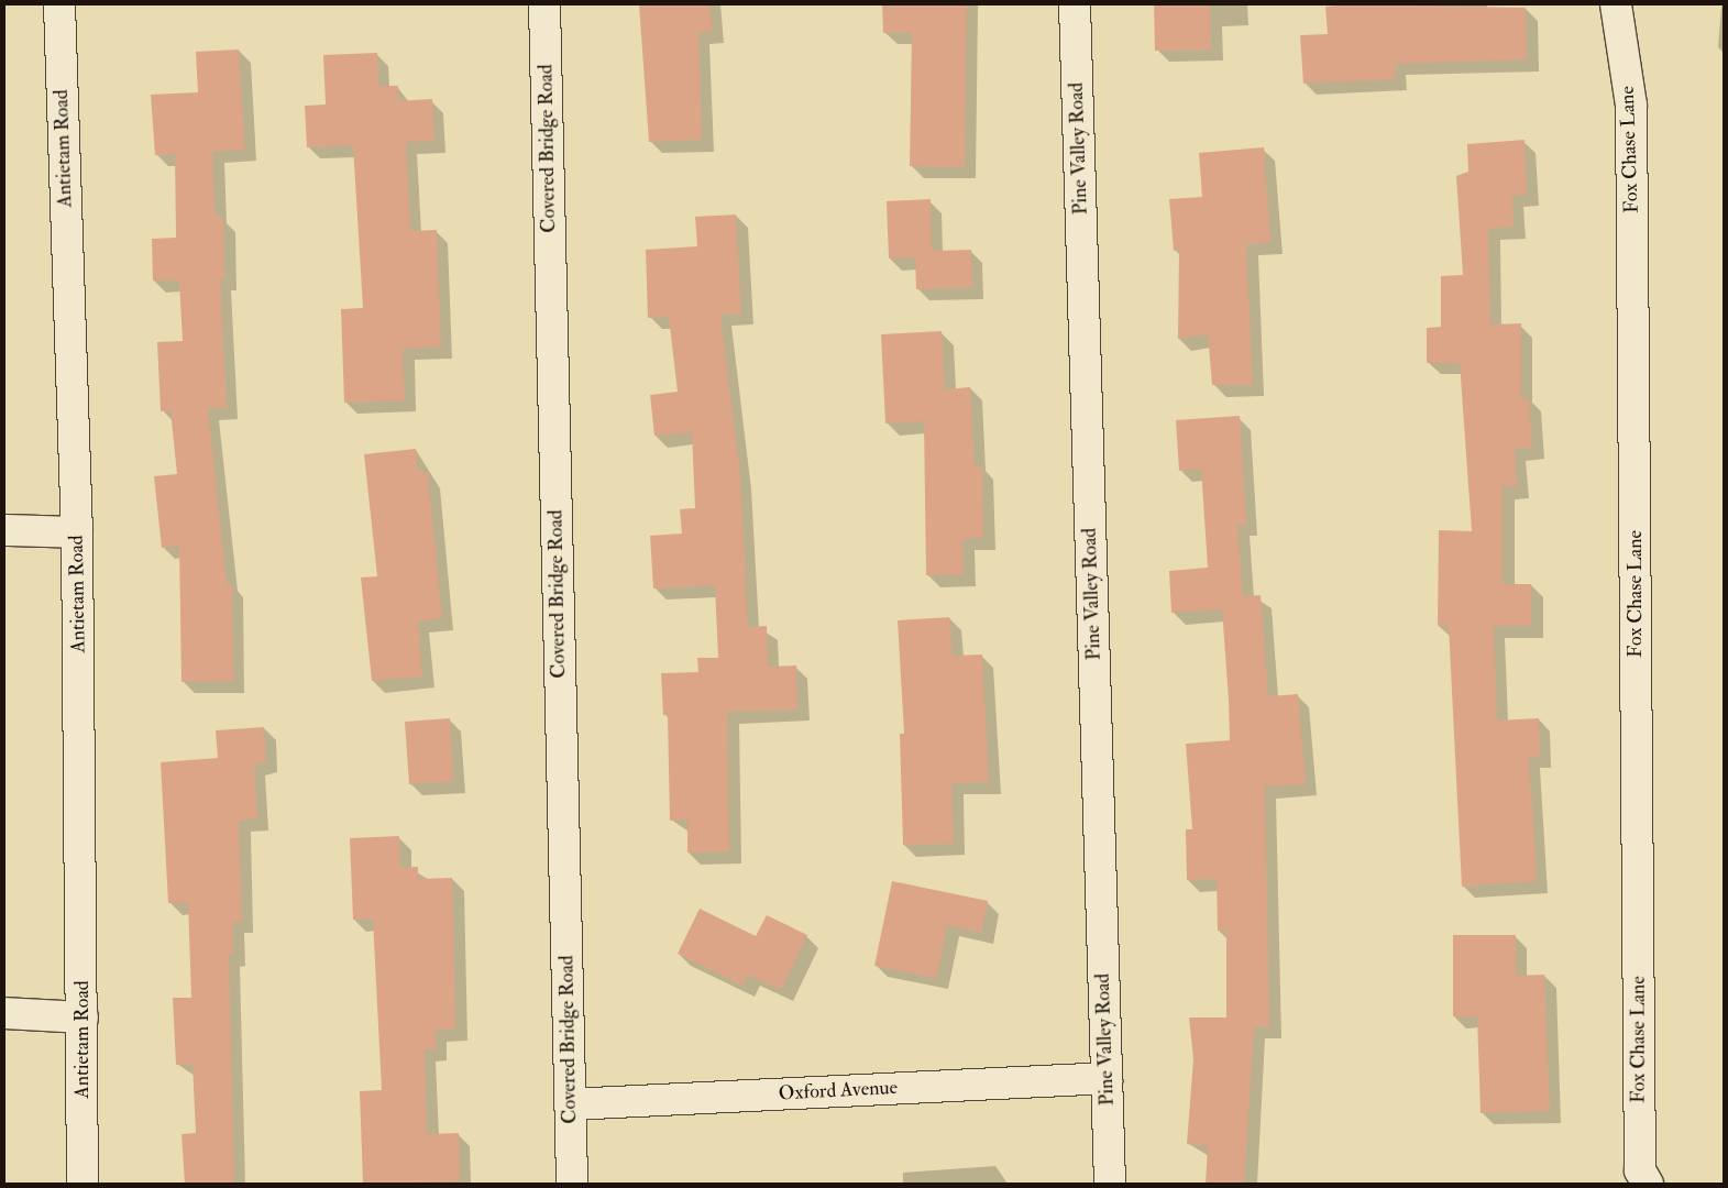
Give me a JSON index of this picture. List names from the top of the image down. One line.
{"streets":{"street":["Antietam Road","Covered Bridge Road","Pine Valley Road","Fox Chase Lane","Oxford Avenue"]},"crossings":[["Covered Bridge Road","Oxford Avenue"],["Pine Valley Road","Oxford Avenue"]]}
